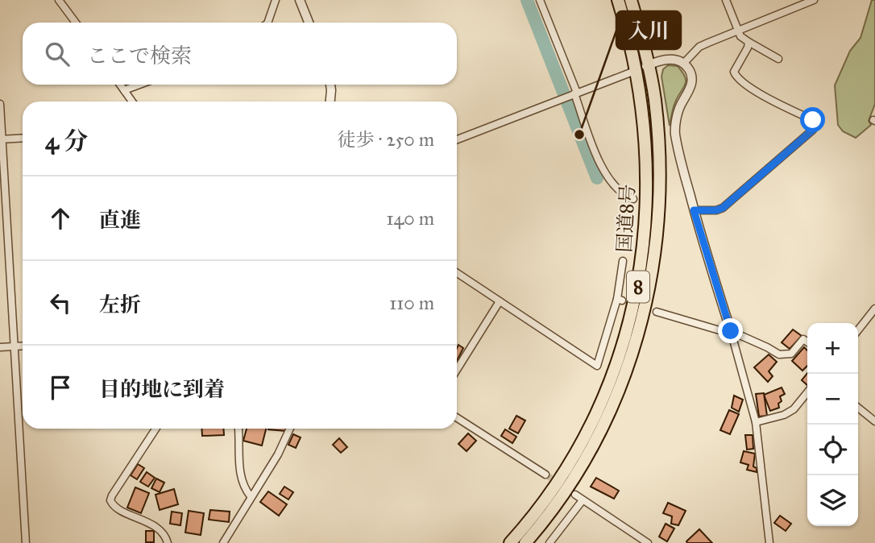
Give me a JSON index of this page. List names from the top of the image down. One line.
{"streets":{"highway":["国道8号","8"]},"places":["入川"],"page":{"search":"ここで検索","heading":["4 分","徒歩 · 250 m"],"list":[["直進","140 m"],["左折","110 m"],"目的地に到着"],"map_buttons":["+","−"]}}
